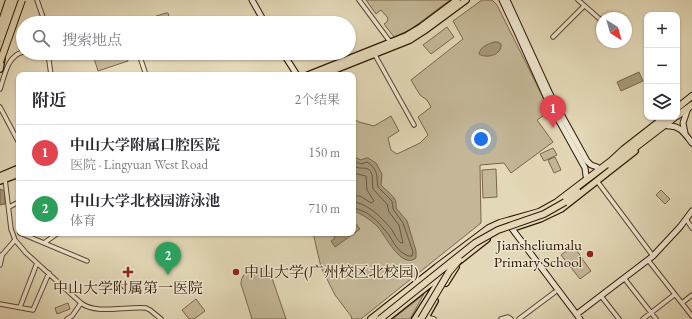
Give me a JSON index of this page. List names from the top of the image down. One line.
{"places":{"other":["Jiansheliumalu Primary School","中山大学(广州校区北校园)"],"health":["中山大学附属第一医院"]},"north":"bottom right","page":{"map_buttons":["+","−"],"search":"搜索地点","heading":["附近","2个结果"],"pins":["1","2"],"list":[{"mark":"1","name":"中山大学附属口腔医院","note":"医院 · Lingyuan West Road","value":"150 m"},{"mark":"2","name":"中山大学北校园游泳池","note":"体育","value":"710 m"}]}}
